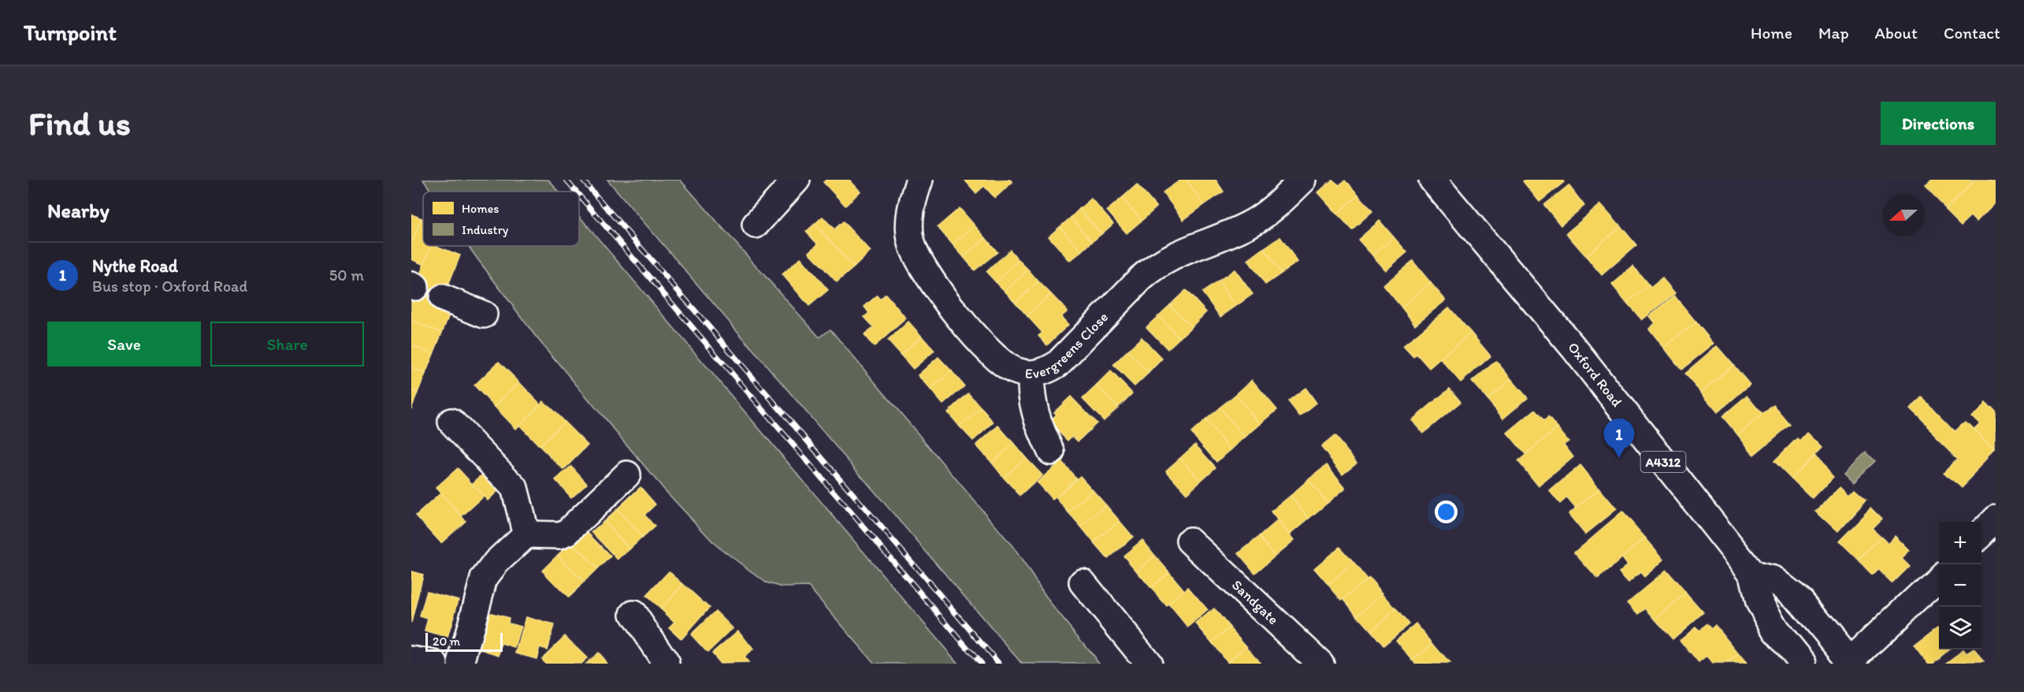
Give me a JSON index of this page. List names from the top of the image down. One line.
{"streets":{"street":["Evergreens Close","Oxford Road","A4312","Sandgate"]},"legend":["Homes","Industry"],"scale_bar":"20 m","north":"left","page":{"header":"Turnpoint","nav":["Home","Map","About","Contact"],"buttons":["Directions",["Save","Share"]],"title":"Find us","heading":"Nearby","list":[{"mark":"1","name":"Nythe Road","note":"Bus stop · Oxford Road","value":"50 m"}],"pins":"1","map_buttons":["+","−"],"scale":"20 m"}}
